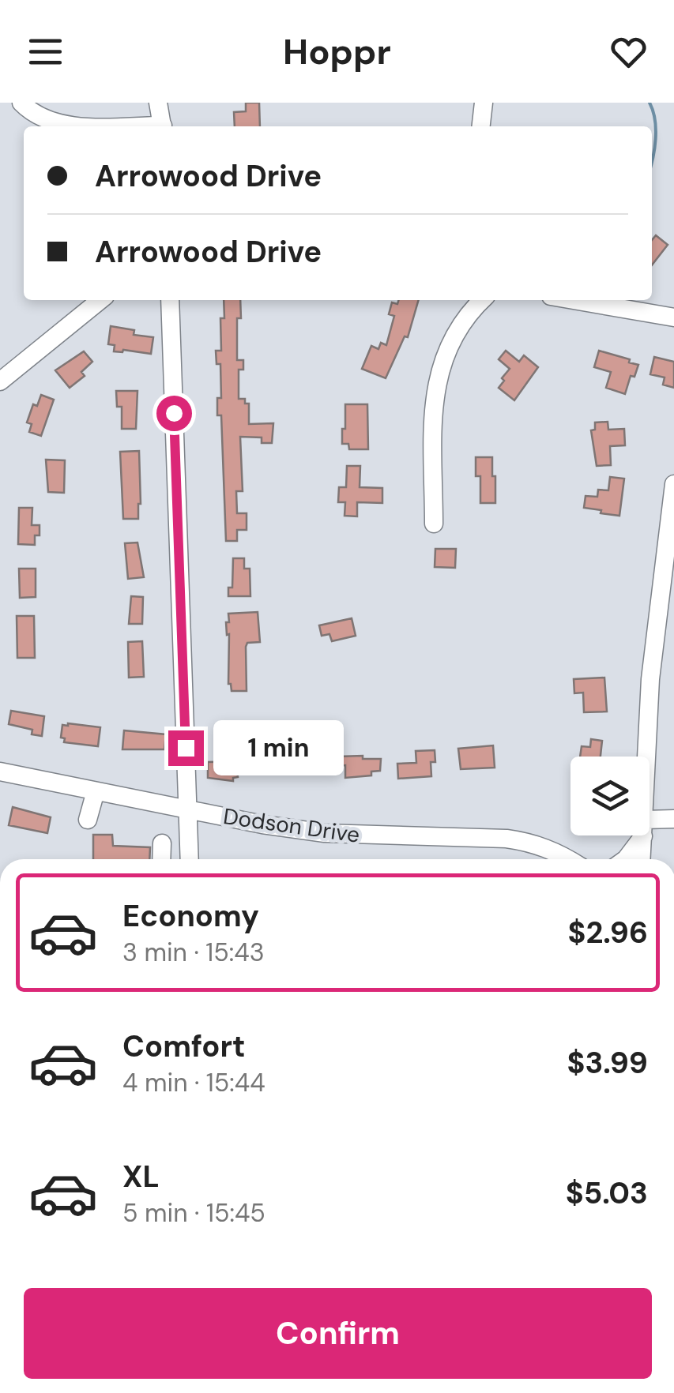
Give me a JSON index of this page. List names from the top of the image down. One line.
{"streets":{"street":["Dodson Drive"]},"page":{"header":"Hoppr","banner":["Arrowood Drive","Arrowood Drive"],"bubble":"1 min","list":[{"name":"Economy","note":"3 min · 15:43","value":"$2.96"},{"name":"Comfort","note":"4 min · 15:44","value":"$3.99"},{"name":"XL","note":"5 min · 15:45","value":"$5.03"}],"buttons":"Confirm"}}
